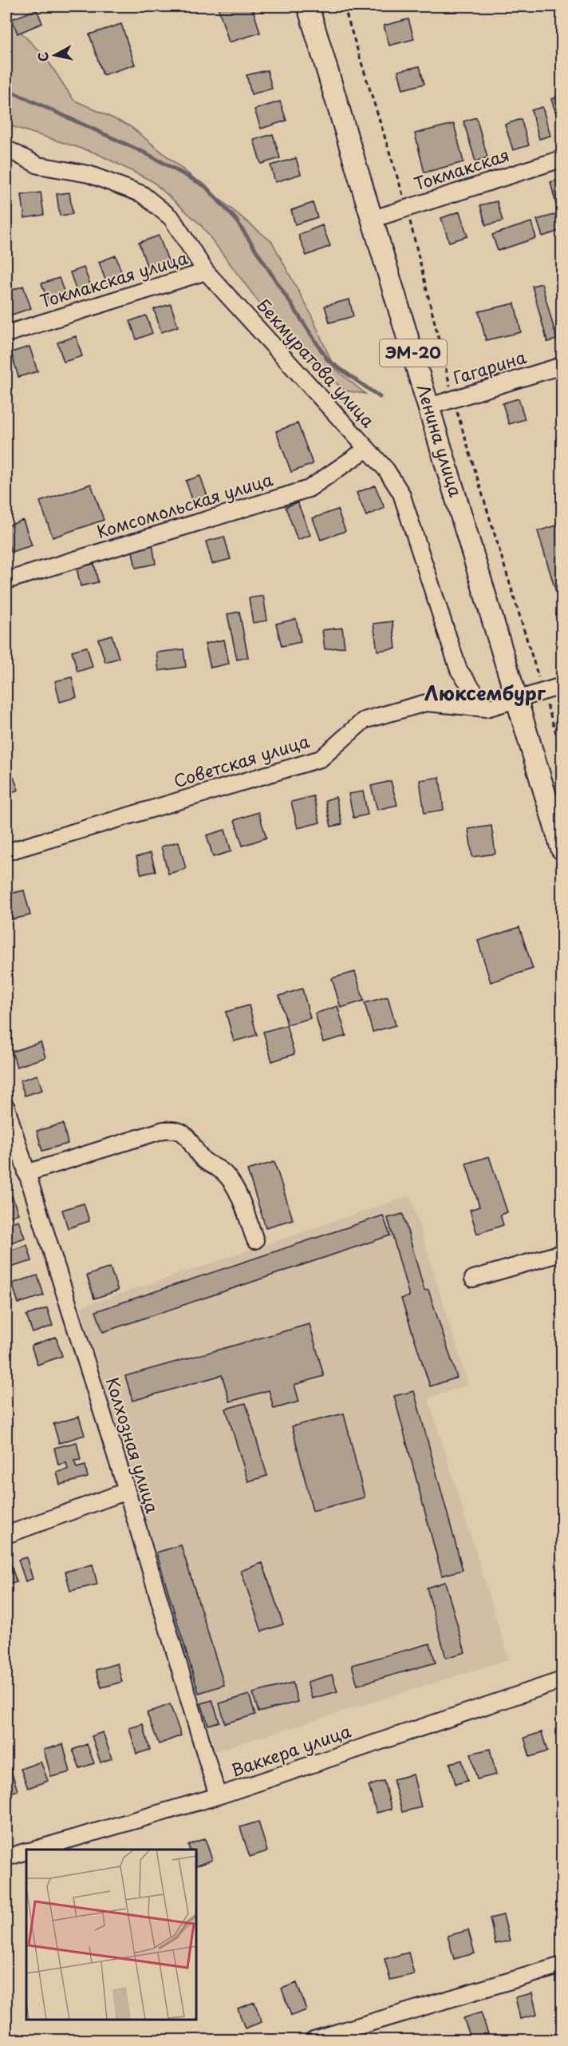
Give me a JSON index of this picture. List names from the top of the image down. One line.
{"streets":{"main road":["ЭМ-20","Ленина улица"],"street":["Токмакская","Токмакская улица","Бекмуратова улица","Гагарина","Комсомольская улица","Советская улица","Колхозная улица","Ваккера улица"]},"crossings":[["Токмакская","Ленина улица"],["Токмакская улица","Бекмуратова улица"],["Бекмуратова улица","Комсомольская улица"],["Бекмуратова улица","Советская улица"],["Гагарина","Ленина улица"],["Ленина улица","Советская улица"],["Колхозная улица","Ваккера улица"]],"districts":["Люксембург"],"north":"left"}
